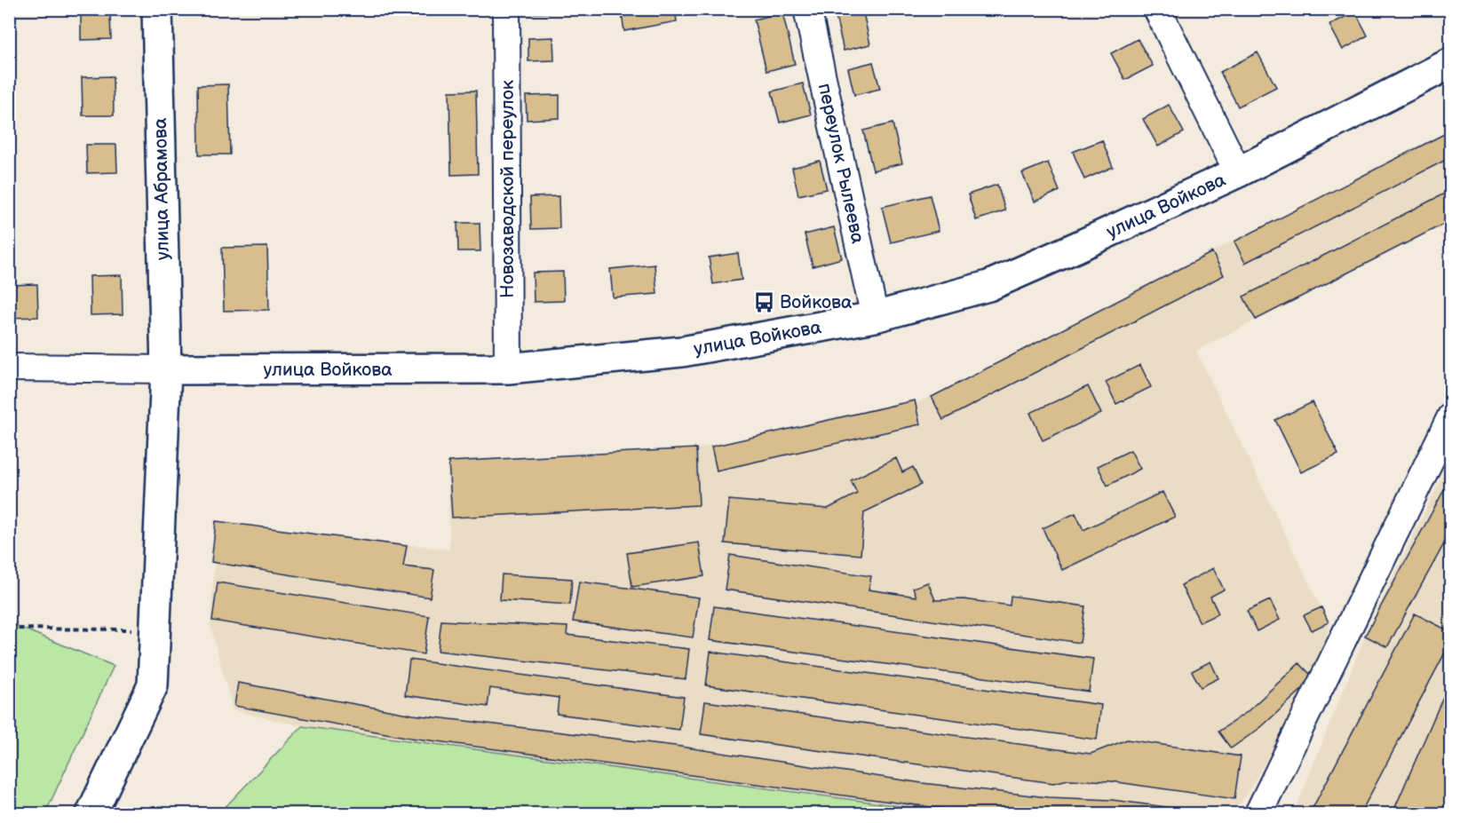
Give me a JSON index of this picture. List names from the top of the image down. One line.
{"streets":{"main road":["улица Абрамова","улица Войкова"],"street":["переулок Рылеева","Новозаводской переулок"]},"crossings":[["переулок Рылеева","улица Войкова"],["улица Абрамова","улица Войкова"],["Новозаводской переулок","улица Войкова"]],"places":{"bus stop":["Войкова"]}}
